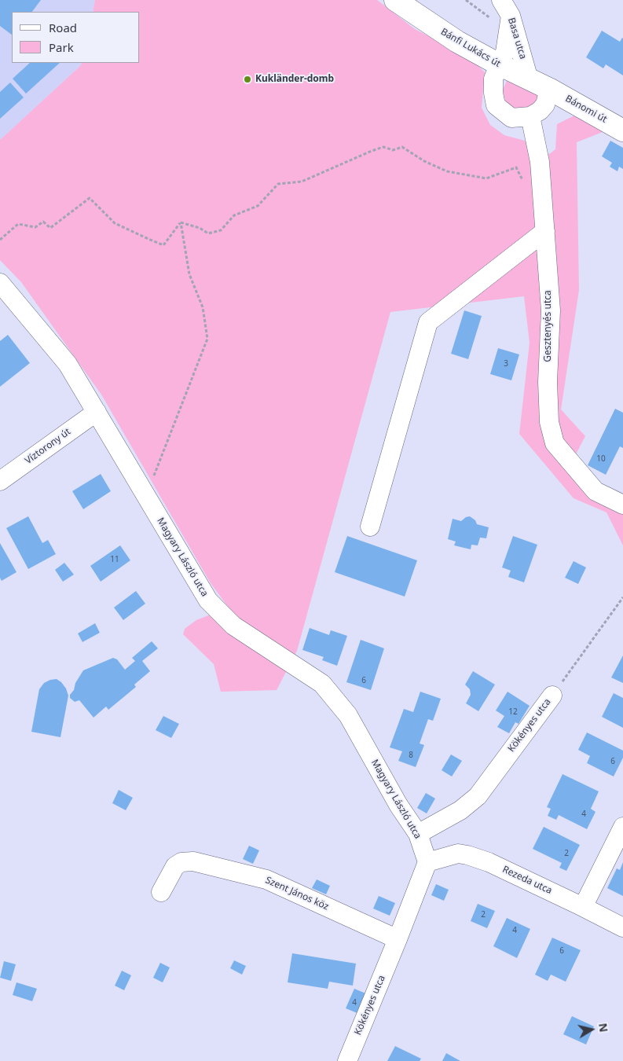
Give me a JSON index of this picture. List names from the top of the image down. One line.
{"streets":{"main road":["Bánfi Lukács út","Bánomi út"],"street":["Basa utca","Gesztenyés utca","Víztorony út","Magyary László utca","Kökényes utca","Rezeda utca","Szent János köz"]},"crossings":[["Basa utca","Bánfi Lukács út"],["Bánfi Lukács út","Bánomi út"],["Víztorony út","Magyary László utca"],["Magyary László utca","Kökényes utca"],["Magyary László utca","Rezeda utca"],["Kökényes utca","Rezeda utca"],["Kökényes utca","Szent János köz"]],"places":["Kukländer-domb"],"house_numbers":["3","10","11","6","12","8","6","4","2","2","4","6","4"],"legend":["Road","Park"],"north":"right"}
